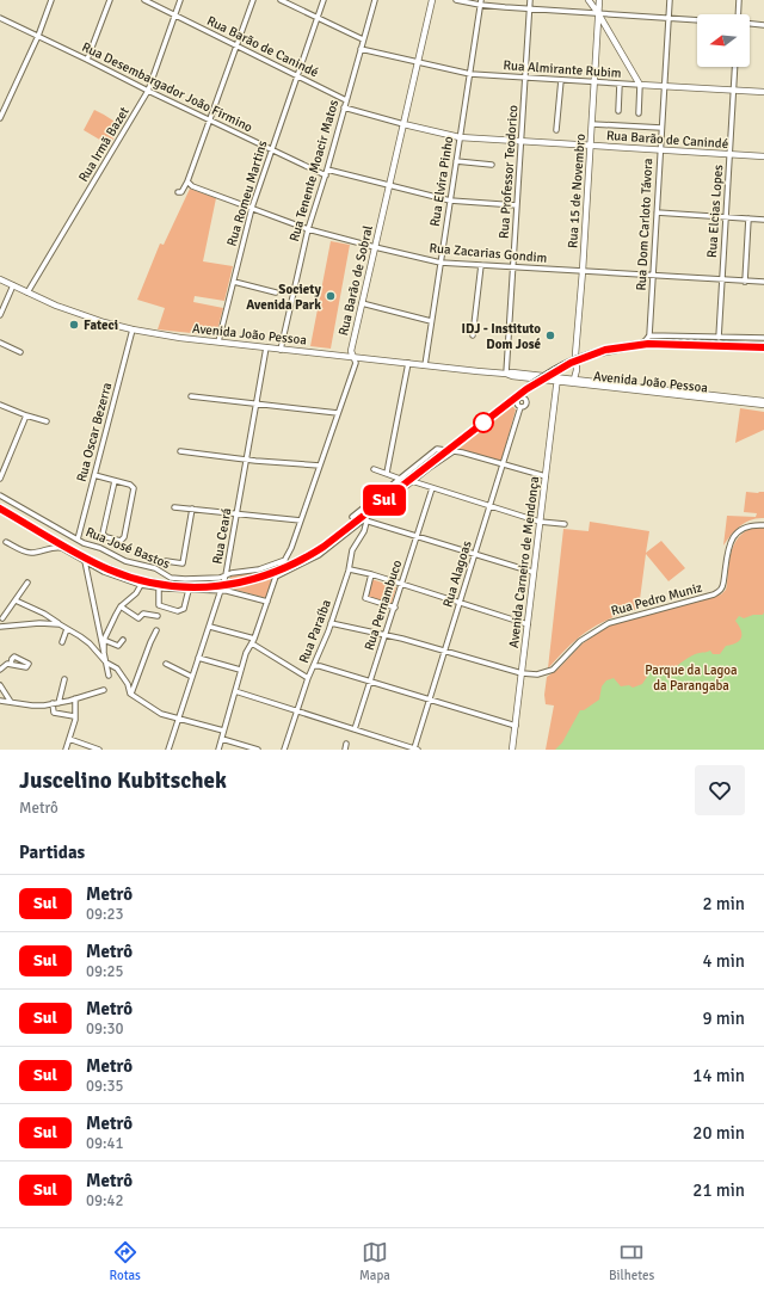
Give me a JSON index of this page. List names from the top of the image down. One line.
{"streets":{"main road":["Rua Barão de Canindé","Rua Almirante Rubim","Rua 15 de Novembro","Rua Barão de Sobral","Avenida João Pessoa","Avenida Carneiro de Mendonça"],"street":["Rua Desembargador João Firmino","Rua Irmã Bazet","Rua Tenente Moacir Matos","Rua Professor Teodorico","Rua Elvira Pinho","Rua Romeu Martins","Rua Elcias Lopes","Rua Dom Carloto Távora","Rua Zacarias Gondim","Rua Oscar Bezerra","Rua Ceará","Rua José Bastos","Rua Alagoas","Rua Pedro Muniz","Rua Pernambuco","Rua Paraíba"]},"crossings":[["Rua Barão de Canindé","Rua Irmã Bazet"],["Rua Barão de Canindé","Rua Tenente Moacir Matos"],["Rua Barão de Canindé","Rua Professor Teodorico"],["Rua Barão de Canindé","Rua Elvira Pinho"],["Rua Barão de Canindé","Rua 15 de Novembro"],["Rua Barão de Canindé","Rua Romeu Martins"],["Rua Barão de Canindé","Rua Elcias Lopes"],["Rua Barão de Canindé","Rua Dom Carloto Távora"],["Rua Barão de Canindé","Rua Barão de Sobral"],["Rua Almirante Rubim","Rua Tenente Moacir Matos"],["Rua Almirante Rubim","Rua Professor Teodorico"],["Rua Almirante Rubim","Rua Elvira Pinho"],["Rua Almirante Rubim","Rua 15 de Novembro"],["Rua Almirante Rubim","Rua Elcias Lopes"],["Rua Almirante Rubim","Rua Dom Carloto Távora"],["Rua Almirante Rubim","Rua Barão de Sobral"],["Rua Desembargador João Firmino","Rua Irmã Bazet"],["Rua Desembargador João Firmino","Rua Tenente Moacir Matos"],["Rua Desembargador João Firmino","Rua Professor Teodorico"],["Rua Desembargador João Firmino","Rua Elvira Pinho"],["Rua Desembargador João Firmino","Rua Romeu Martins"],["Rua Desembargador João Firmino","Rua Barão de Sobral"],["Rua Irmã Bazet","Avenida João Pessoa"],["Rua Tenente Moacir Matos","Rua Zacarias Gondim"],["Rua Tenente Moacir Matos","Avenida João Pessoa"],["Rua Professor Teodorico","Rua Zacarias Gondim"],["Rua Professor Teodorico","Avenida João Pessoa"],["Rua Elvira Pinho","Rua Zacarias Gondim"],["Rua Elvira Pinho","Avenida João Pessoa"],["Rua 15 de Novembro","Rua Zacarias Gondim"],["Rua 15 de Novembro","Avenida João Pessoa"],["Rua Romeu Martins","Rua Zacarias Gondim"],["Rua Romeu Martins","Avenida João Pessoa"],["Rua Elcias Lopes","Rua Zacarias Gondim"],["Rua Dom Carloto Távora","Rua Zacarias Gondim"],["Rua Zacarias Gondim","Rua Barão de Sobral"],["Rua Barão de Sobral","Avenida João Pessoa"],["Rua Barão de Sobral","Rua José Bastos"],["Avenida João Pessoa","Rua Oscar Bezerra"],["Avenida João Pessoa","Rua Ceará"],["Avenida João Pessoa","Avenida Carneiro de Mendonça"],["Rua Oscar Bezerra","Rua José Bastos"],["Rua Ceará","Rua José Bastos"],["Avenida Carneiro de Mendonça","Rua Pedro Muniz"],["Rua Alagoas","Rua Pedro Muniz"],["Rua Pedro Muniz","Rua Pernambuco"],["Rua Pedro Muniz","Rua Paraíba"]],"parks":["Parque da Lagoa da Parangaba"],"places":["Society Avenida Park","Fateci","IDJ - Instituto Dom José"],"lines":["metro line Sul"],"north":"left","page":{"on_map":"Sul","heading":[["Juscelino Kubitschek","Metrô"],"Partidas"],"list":[{"mark":"Sul","name":"Metrô","note":"09:23","value":"2 min"},{"mark":"Sul","name":"Metrô","note":"09:25","value":"4 min"},{"mark":"Sul","name":"Metrô","note":"09:30","value":"9 min"},{"mark":"Sul","name":"Metrô","note":"09:35","value":"14 min"},{"mark":"Sul","name":"Metrô","note":"09:41","value":"20 min"},{"mark":"Sul","name":"Metrô","note":"09:42","value":"21 min"}],"tabs":["Rotas","Mapa","Bilhetes"]}}
